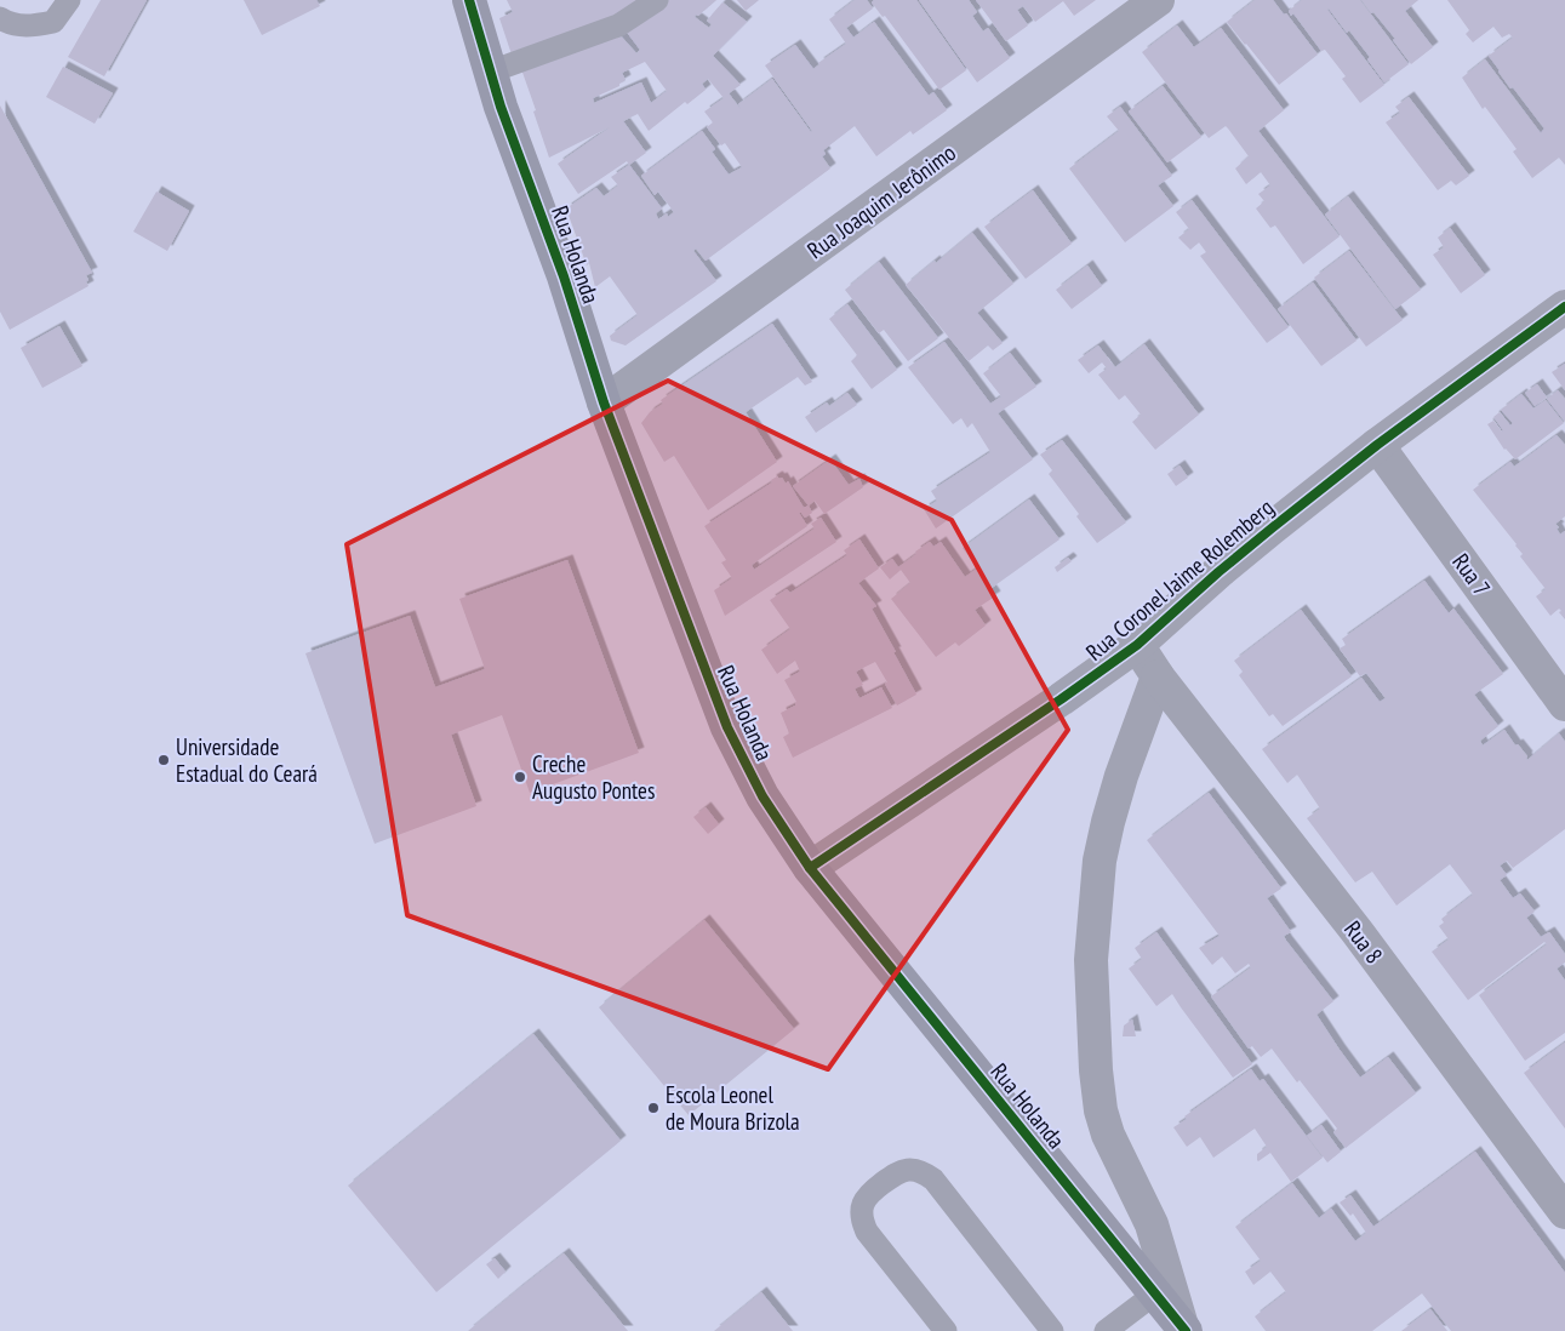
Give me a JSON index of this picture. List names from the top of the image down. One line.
{"streets":{"street":["Rua Joaquim Jerônimo","Rua Holanda","Rua 7","Rua Coronel Jaime Rolemberg","Rua 8"]},"crossings":[["Rua Joaquim Jerônimo","Rua Holanda"],["Rua Holanda","Rua Coronel Jaime Rolemberg"],["Rua 7","Rua Coronel Jaime Rolemberg"],["Rua Coronel Jaime Rolemberg","Rua 8"]],"places":["Universidade Estadual do Ceará","Creche Augusto Pontes","Escola Leonel de Moura Brizola"]}
